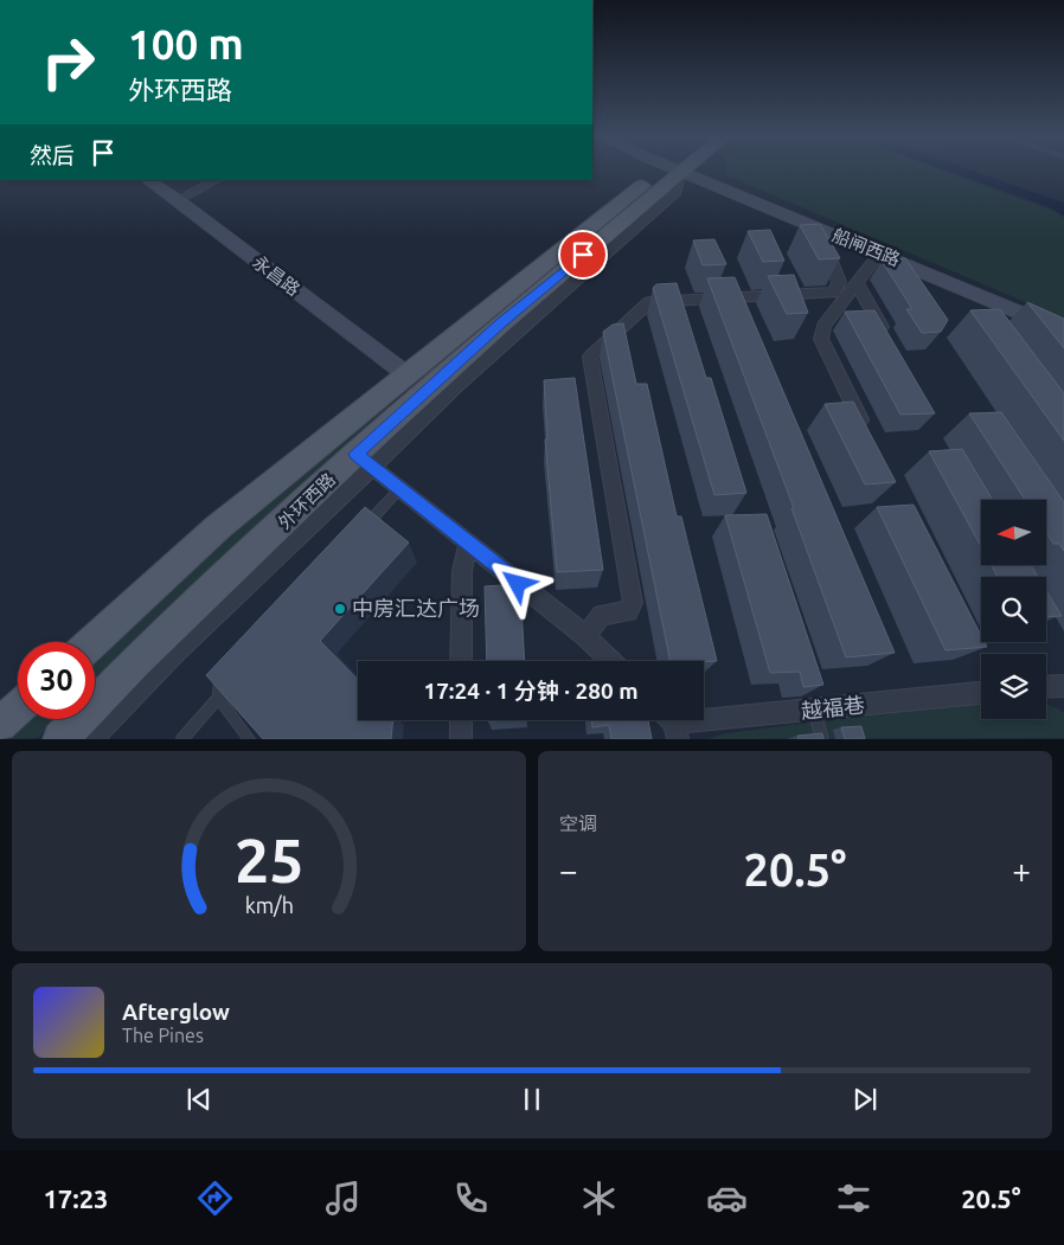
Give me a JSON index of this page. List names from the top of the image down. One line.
{"streets":{"main road":["外环西路"],"street":["船闸西路","永昌路","越福巷"]},"crossings":[["船闸西路","外环西路"],["永昌路","外环西路"]],"places":["中房汇达广场"],"north":"left","page":{"turn":["100 m","外环西路"],"then":"然后","limit":"30","trip":"17:24 · 1 分钟 · 280 m","tile":"空调","heat":["−","20.5°","+"],"song":["Afterglow","The Pines"],"tabs":["17:23","20.5°"],"gauge":["25","km/h"]}}
